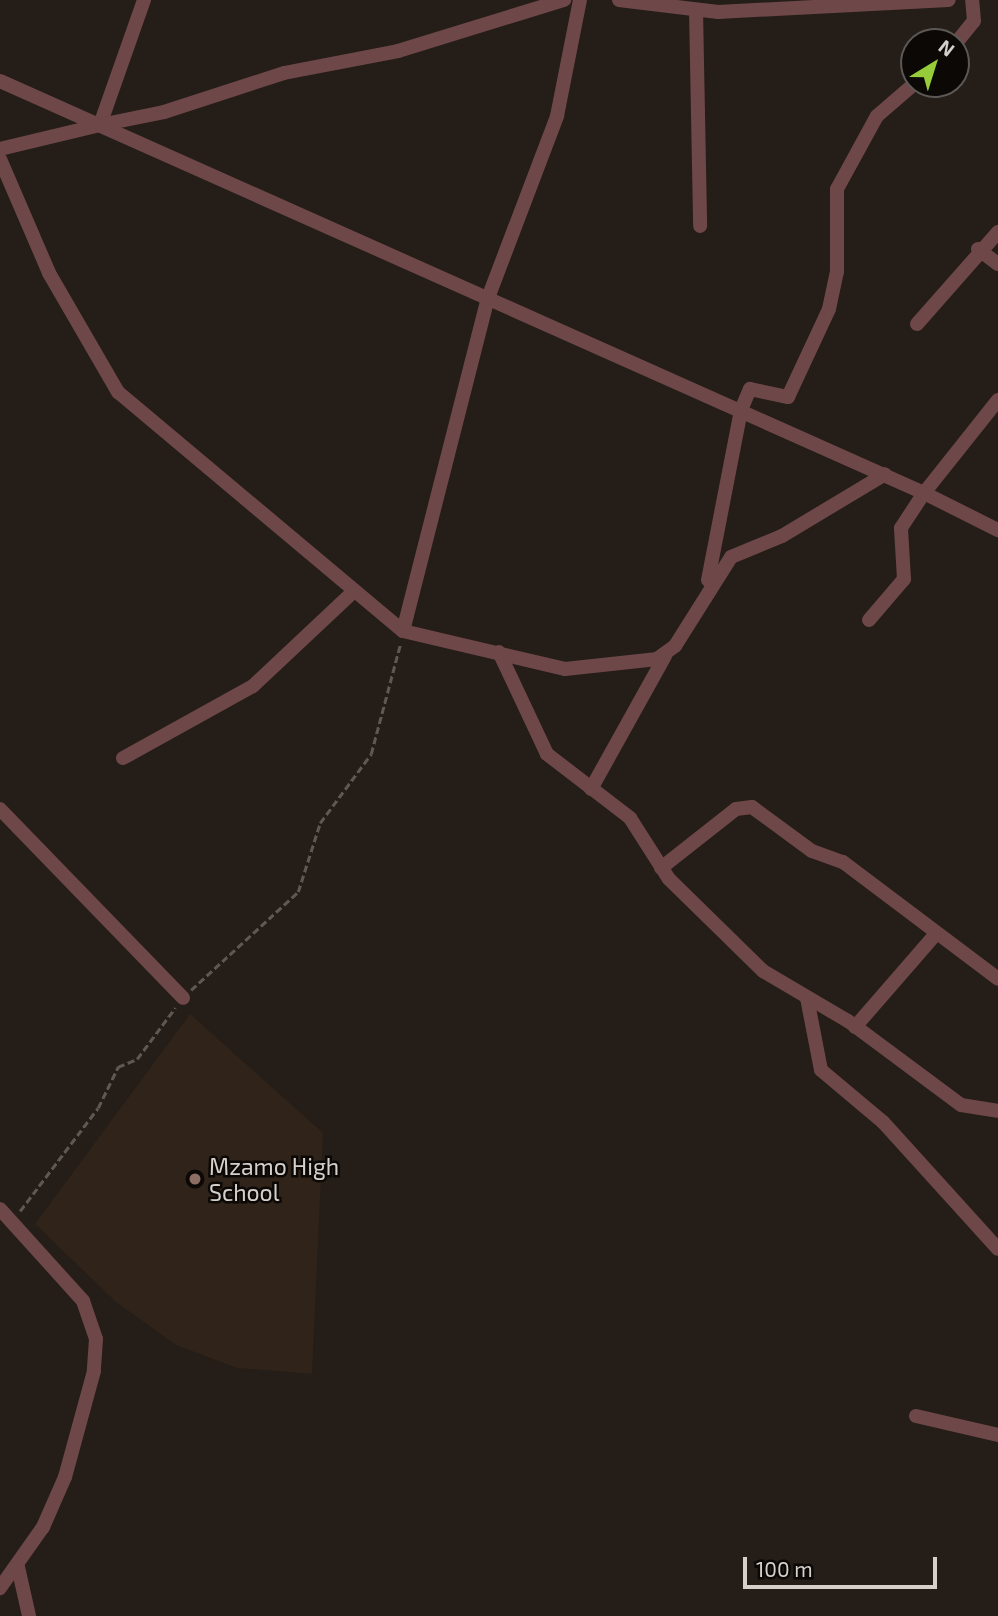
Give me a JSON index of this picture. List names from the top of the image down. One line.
{"places":["Mzamo High School"],"scale_bar":"100 m","north":"top right"}
